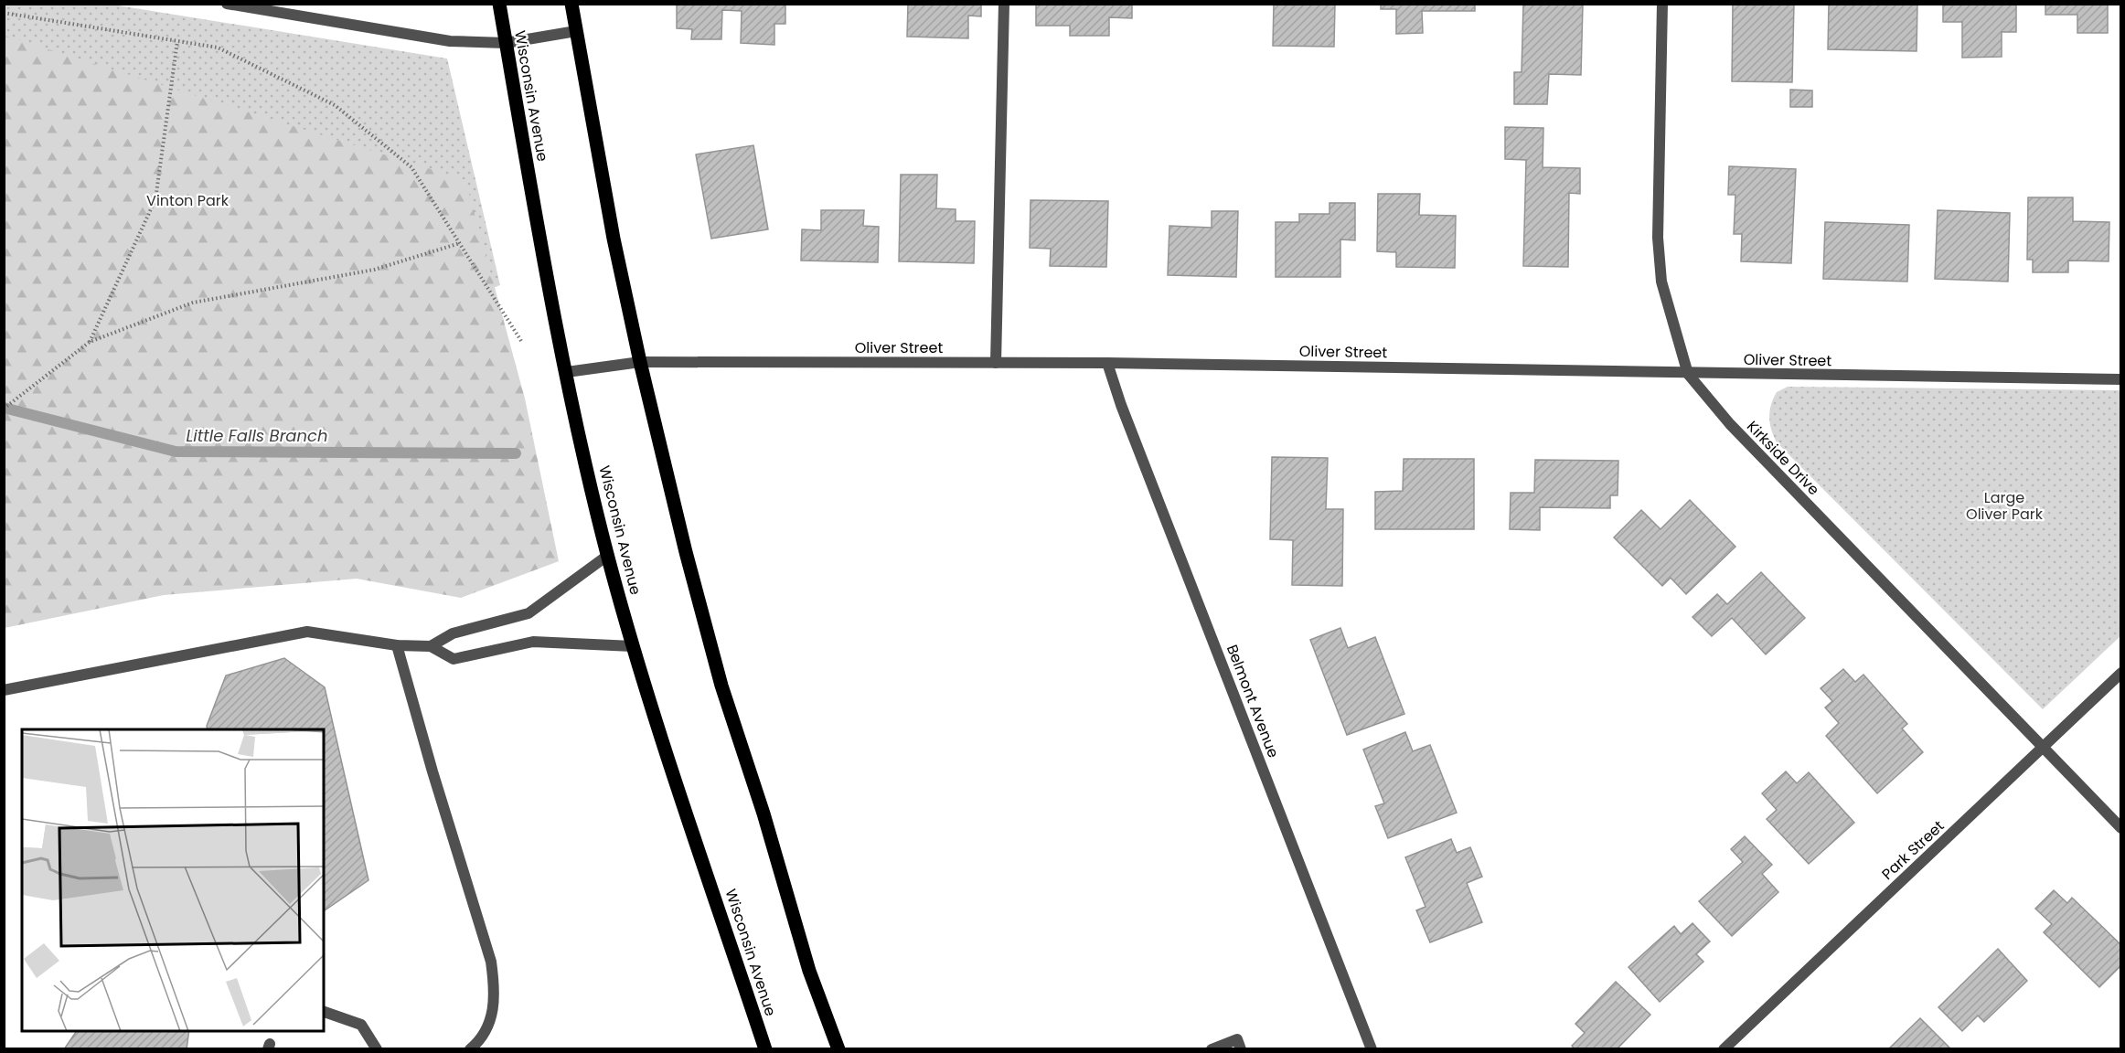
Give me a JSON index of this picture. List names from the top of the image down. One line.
{"streets":{"main road":["Wisconsin Avenue"],"street":["Oliver Street","Kirkside Drive","Belmont Avenue","Park Street"]},"crossings":[["Wisconsin Avenue","Oliver Street"],["Oliver Street","Kirkside Drive"],["Oliver Street","Belmont Avenue"],["Kirkside Drive","Park Street"]],"water":["Little Falls Branch"],"parks":["Vinton Park","Large Oliver Park"]}
